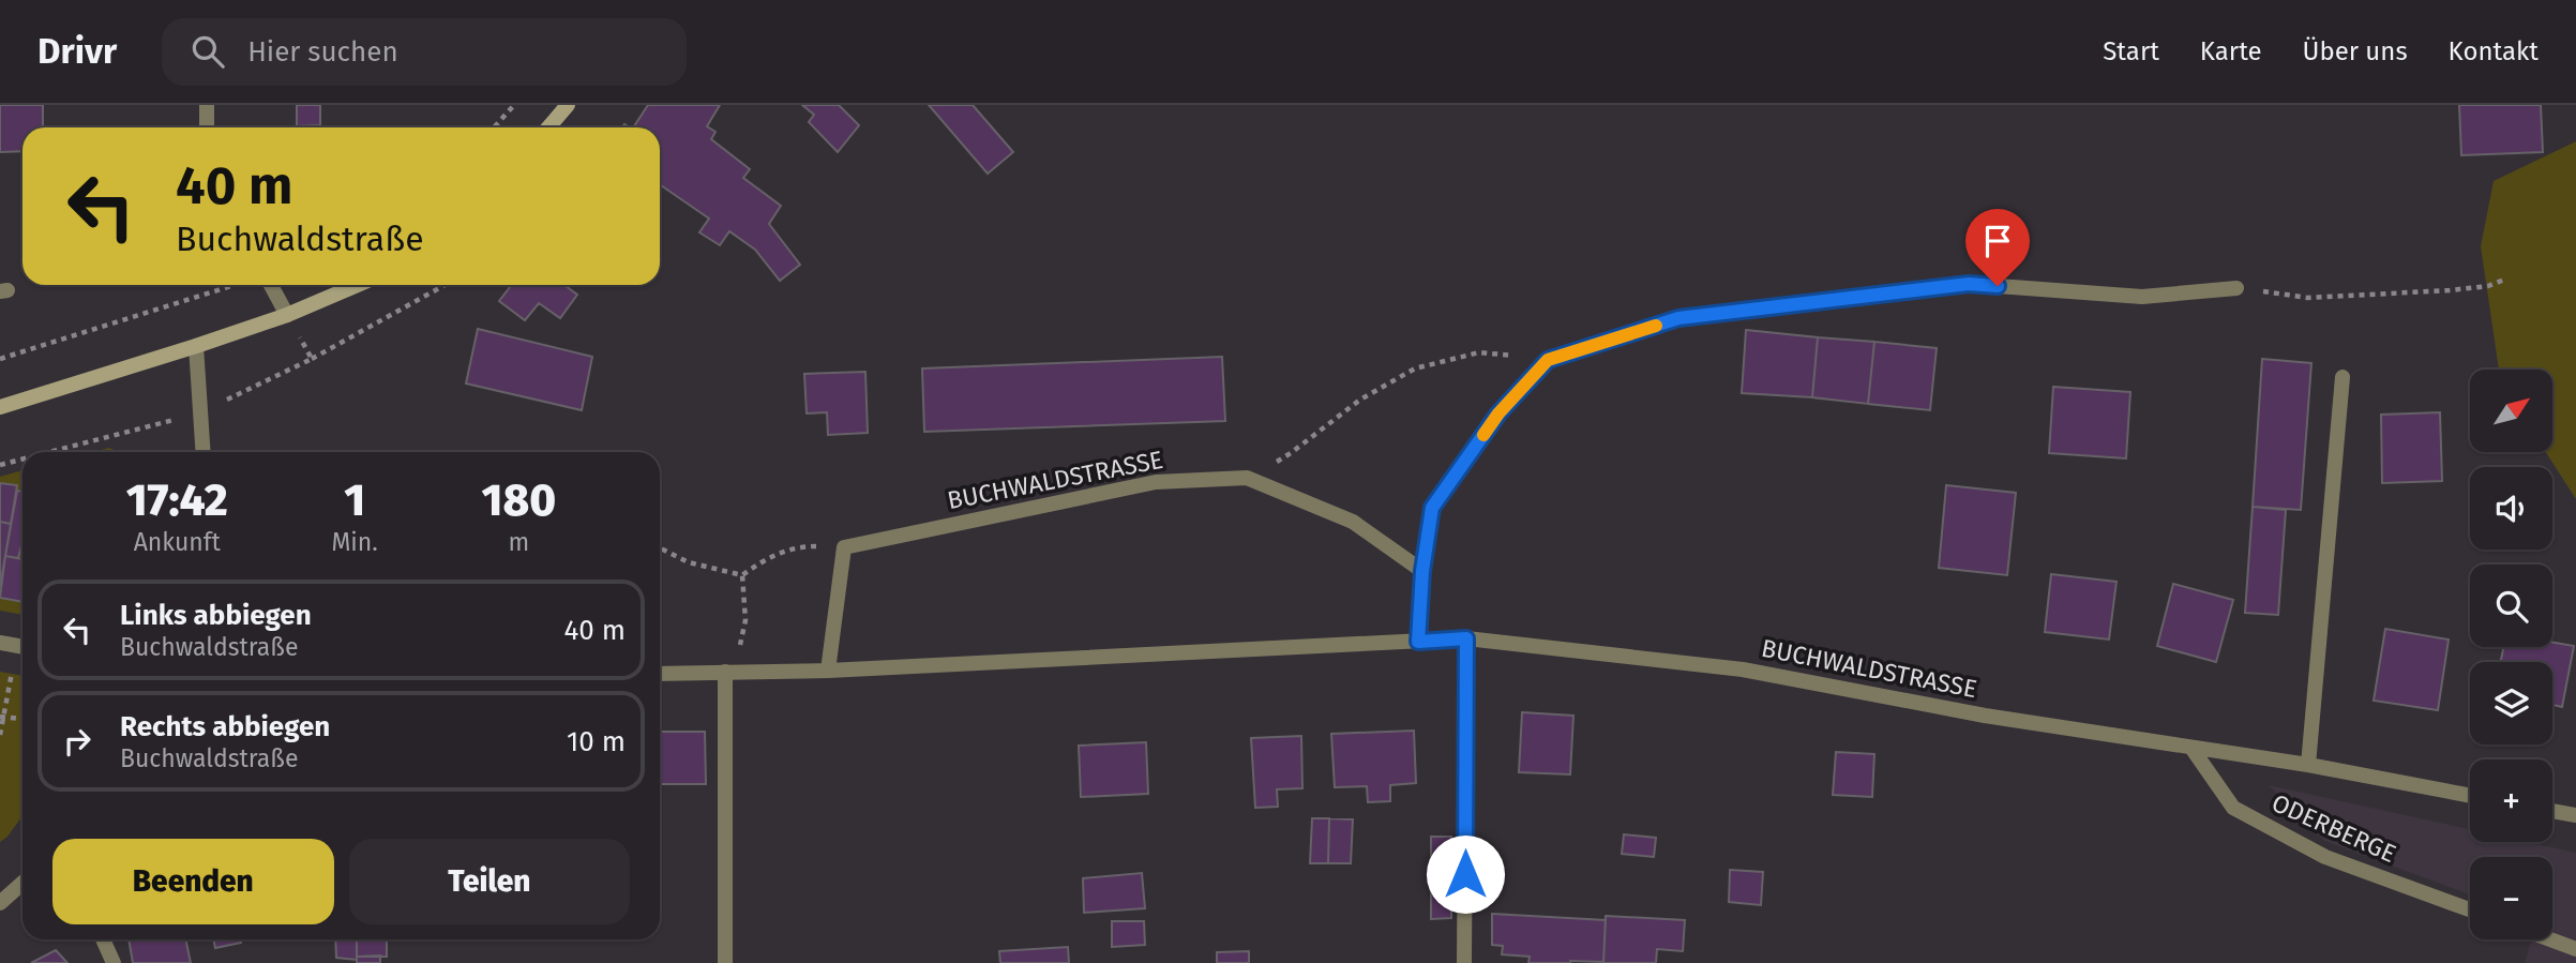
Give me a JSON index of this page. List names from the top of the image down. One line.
{"streets":{"street":["BUCHWALDSTRASSE","ODERBERGE"]},"crossings":[["BUCHWALDSTRASSE","ODERBERGE"]],"north":"top right","page":{"header":"Drivr","search":"Hier suchen","nav":["Start","Karte","Über uns","Kontakt"],"turn":["40 m","Buchwaldstraße"],"map_buttons":["+","−"],"eta":["17:42","Ankunft","1","Min.","180","m"],"list":[{"name":"Links abbiegen","note":"Buchwaldstraße","value":"40 m"},{"name":"Rechts abbiegen","note":"Buchwaldstraße","value":"10 m"}],"buttons":["Beenden","Teilen"]}}
